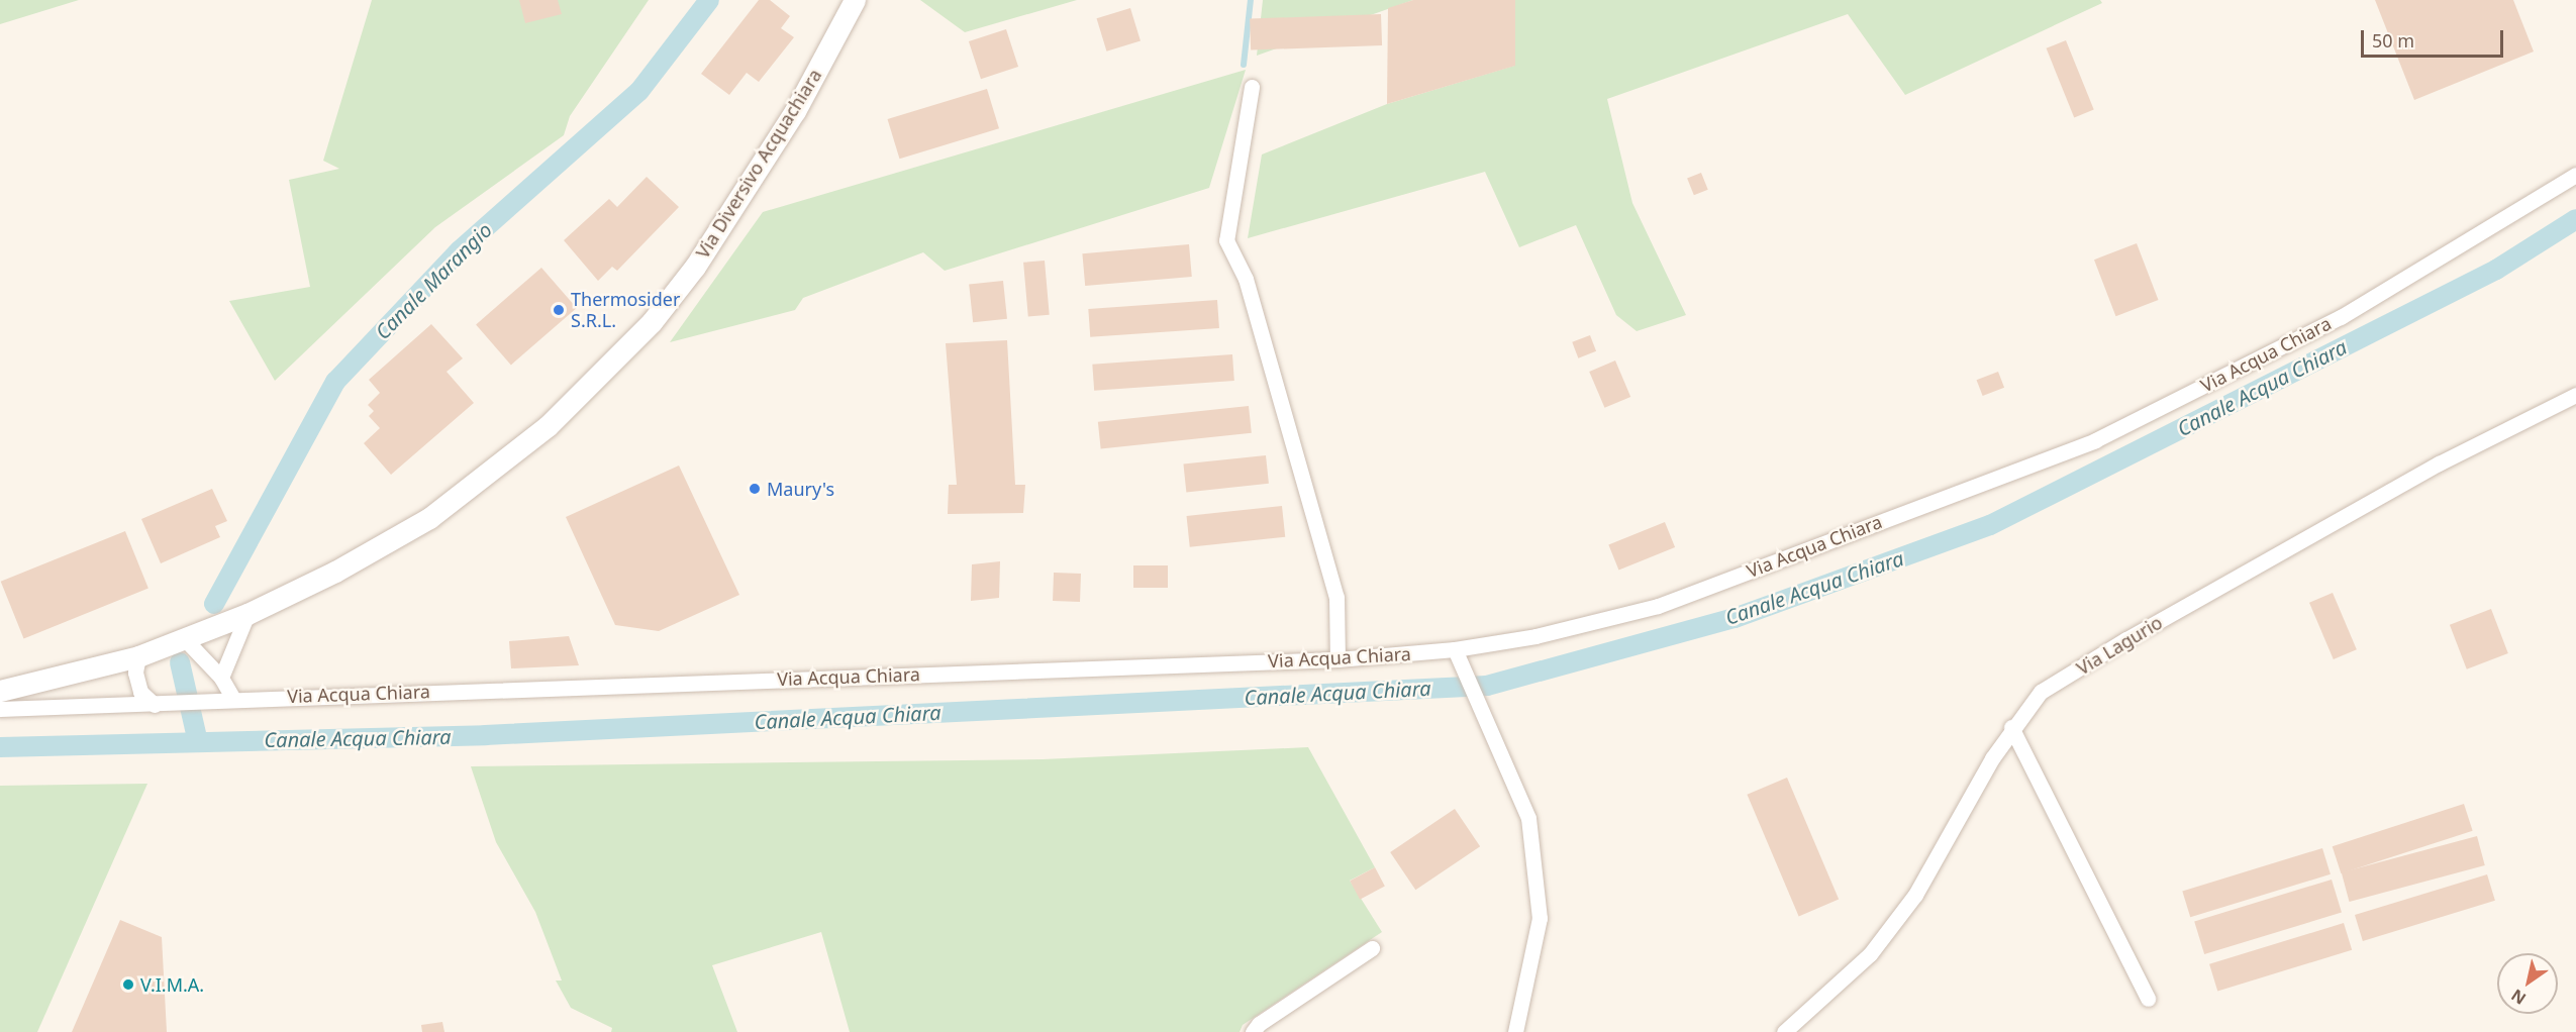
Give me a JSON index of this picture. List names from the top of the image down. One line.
{"streets":{"main road":["Via Diversivo Acquachiara"],"street":["Via Acqua Chiara","Via Lagurio"]},"water":["Canale Marangio","Canale Acqua Chiara"],"places":["Thermosider S.R.L.","Maury's","V.I.M.A."],"scale_bar":"50 m","north":"bottom left"}
